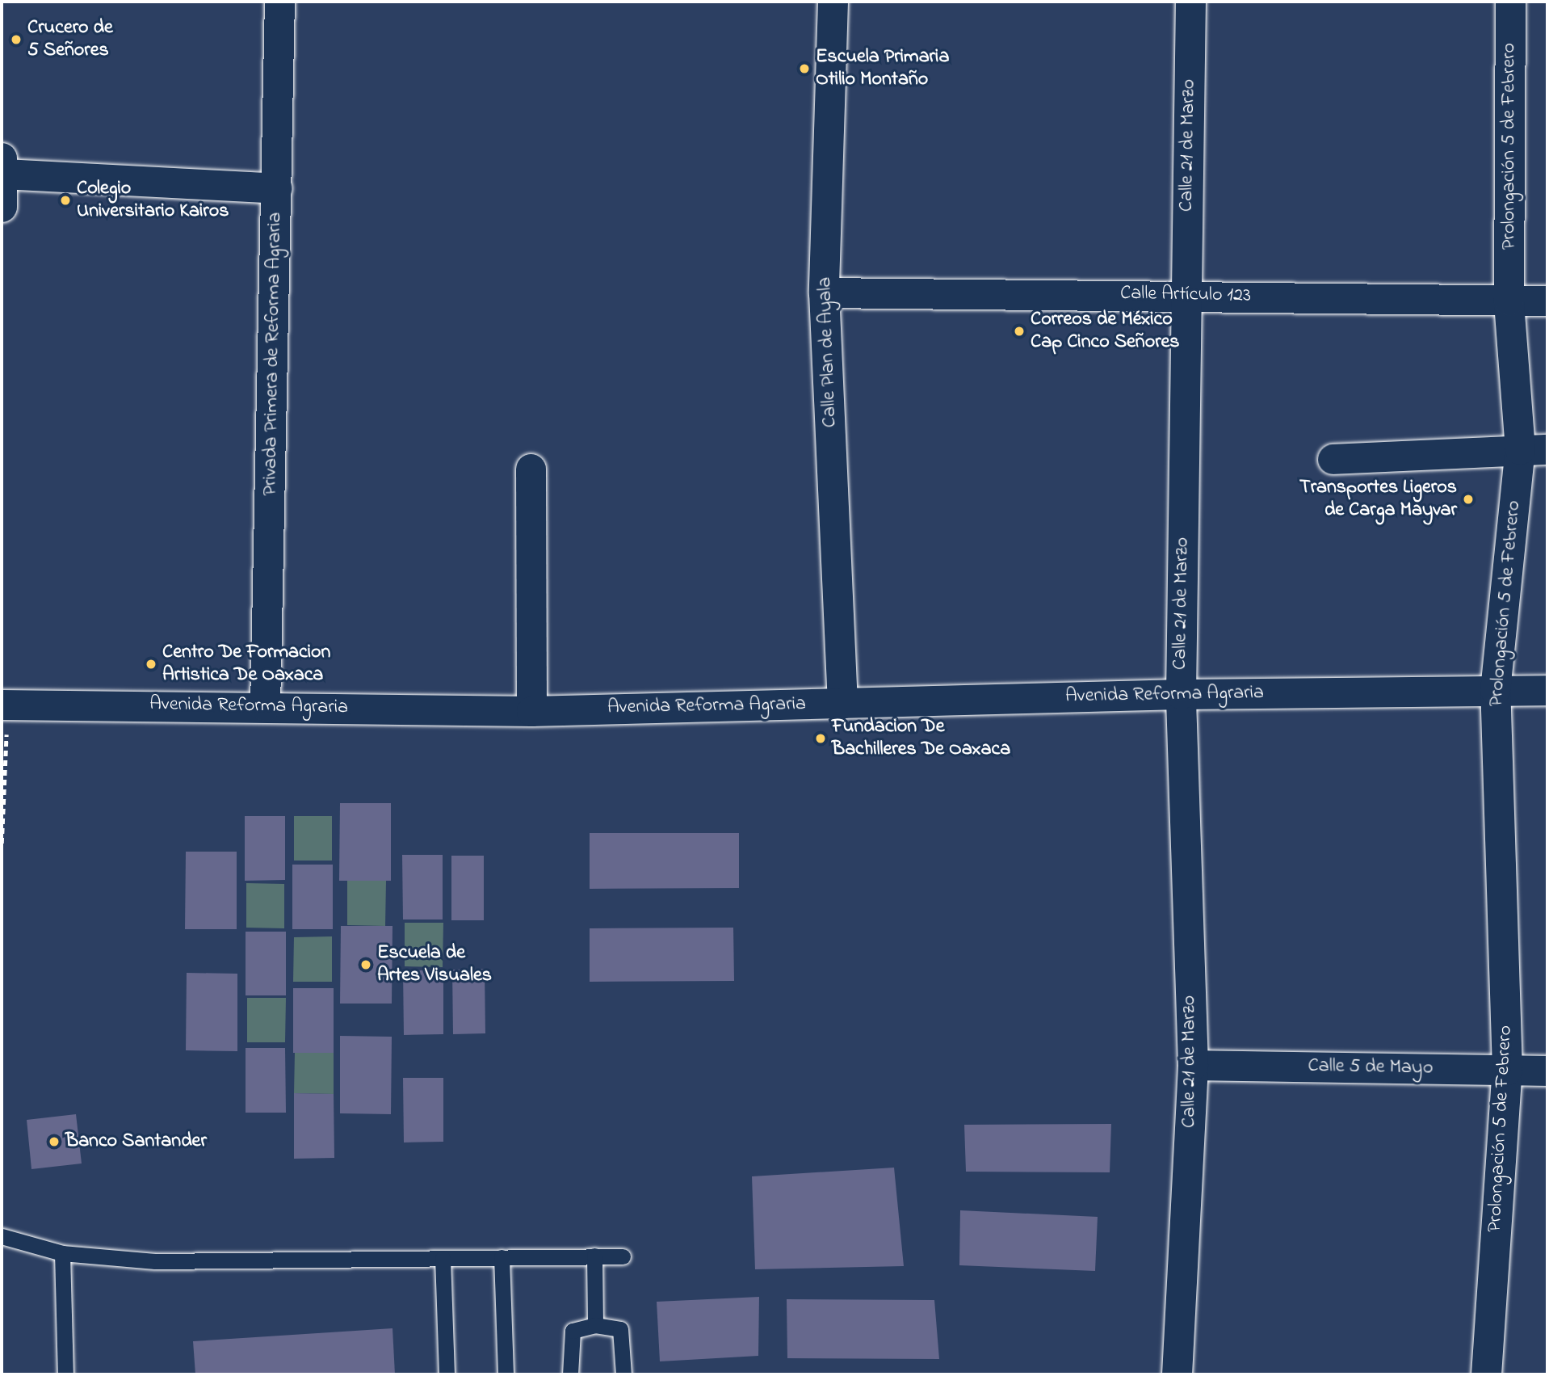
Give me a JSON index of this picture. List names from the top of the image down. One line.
{"streets":{"street":["Calle 21 de Marzo","Prolongación 5 de Febrero","Calle Artículo 123","Calle Plan de Ayala","Privada Primera de Reforma Agraria","Avenida Reforma Agraria","Calle 5 de Mayo"]},"crossings":[["Calle 21 de Marzo","Calle Artículo 123"],["Calle 21 de Marzo","Avenida Reforma Agraria"],["Calle 21 de Marzo","Calle 5 de Mayo"],["Prolongación 5 de Febrero","Calle Artículo 123"],["Prolongación 5 de Febrero","Avenida Reforma Agraria"],["Prolongación 5 de Febrero","Calle 5 de Mayo"],["Calle Artículo 123","Calle Plan de Ayala"],["Calle Plan de Ayala","Avenida Reforma Agraria"],["Privada Primera de Reforma Agraria","Avenida Reforma Agraria"]],"places":["Crucero de 5 Señores","Escuela Primaria Otilio Montaño","Colegio Universitario Kairos","Correos de México Cap Cinco Señores","Transportes Ligeros de Carga Mayvar","Centro De Formacion Artistica De Oaxaca","Fundacion De Bachilleres De Oaxaca","Escuela de Artes Visuales","Banco Santander"]}
